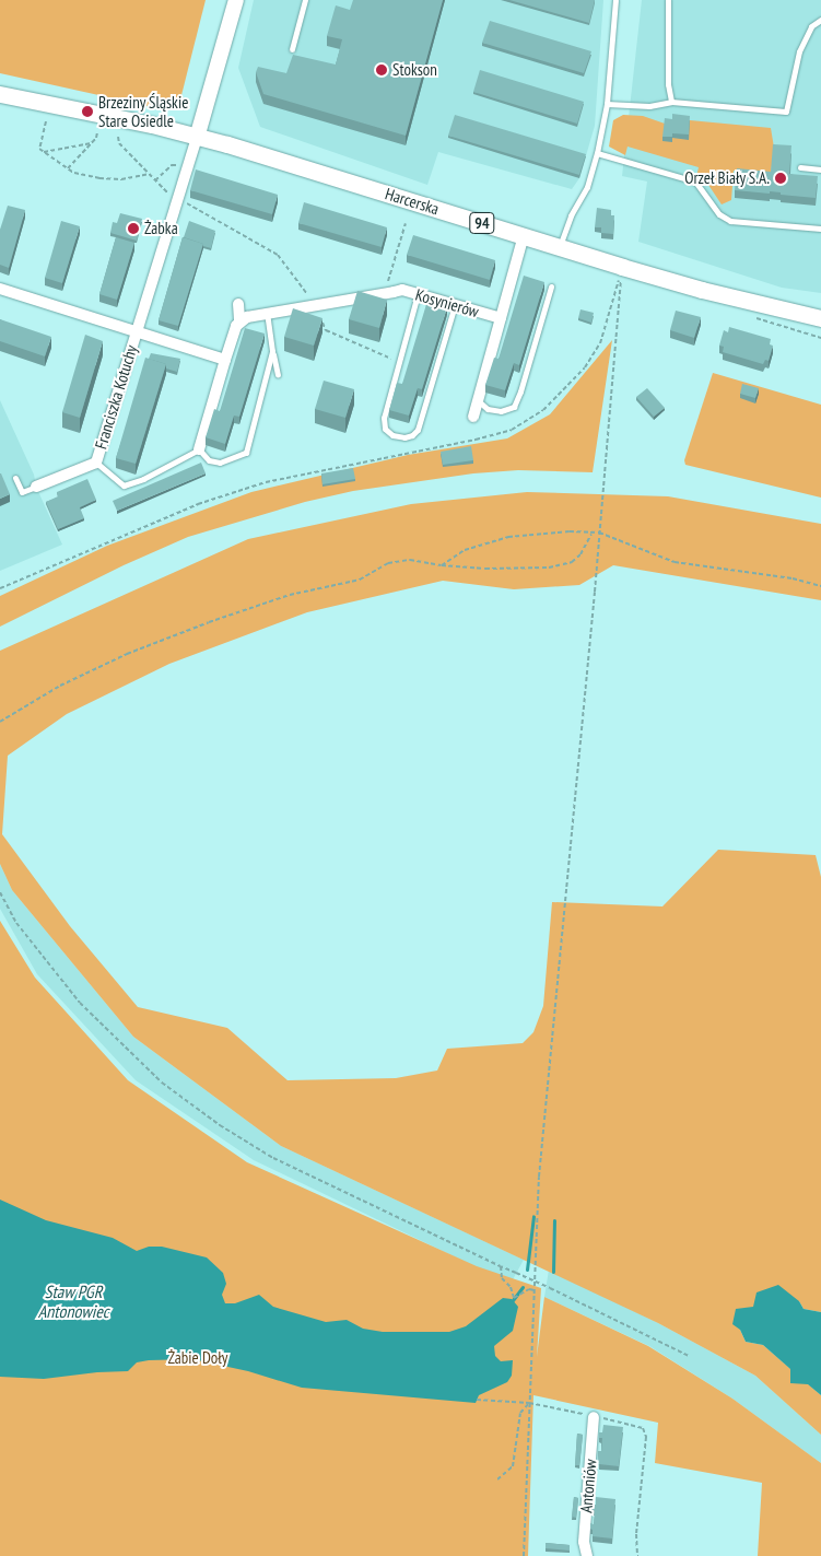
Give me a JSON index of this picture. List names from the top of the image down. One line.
{"streets":{"main road":["Harcerska","94"],"street":["Kosynierów","Franciszka Kotuchy","Antoniów"]},"crossings":[["Harcerska","Kosynierów"],["Harcerska","Franciszka Kotuchy"]],"water":["Staw PGR Antonowiec"],"parks":["Żabie Doły"],"places":["Stokson","Brzeziny Śląskie Stare Osiedle","Orzeł Biały S.A.","Żabka"]}
